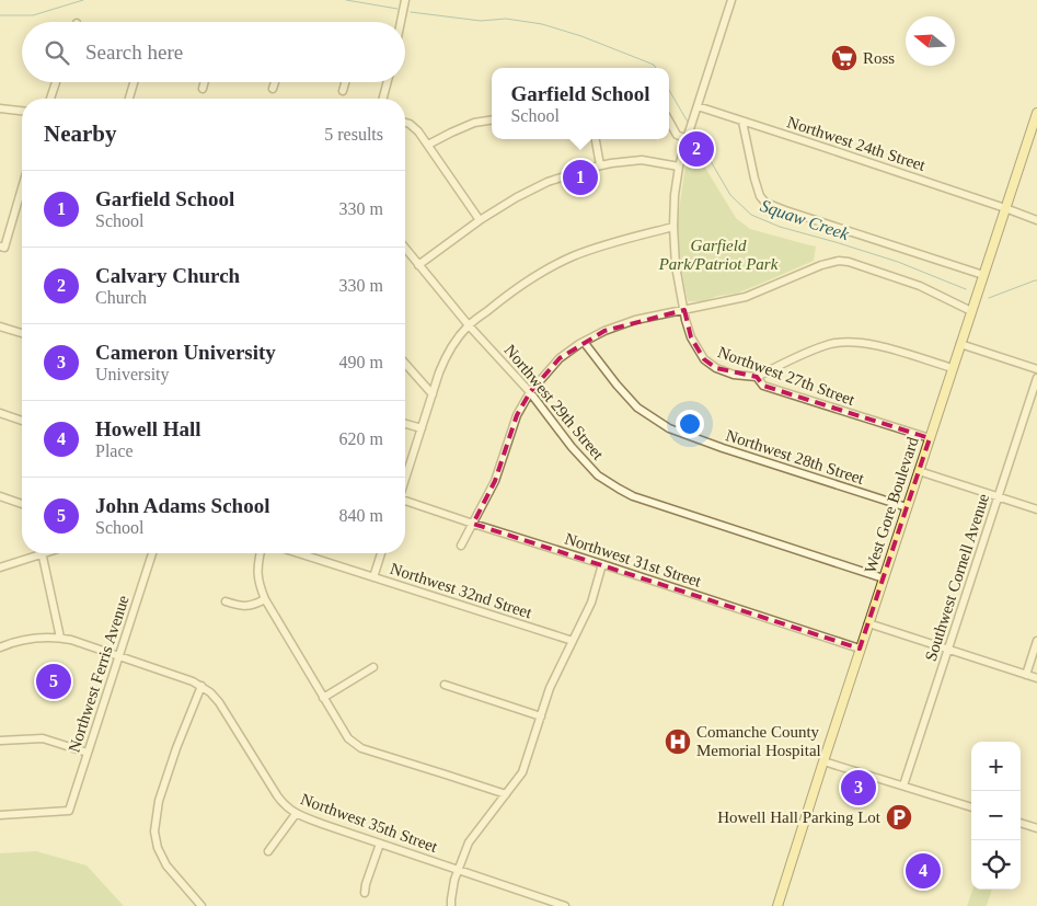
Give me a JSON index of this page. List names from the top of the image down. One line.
{"streets":{"main road":["West Gore Boulevard"],"street":["Northwest 24th Street","Northwest 27th Street","Northwest 29th Street","Northwest 28th Street","Northwest 31st Street","Southwest Cornell Avenue","Northwest 32nd Street","Northwest Ferris Avenue","Northwest 35th Street"]},"crossings":[["Northwest 24th Street","Northwest 27th Street"],["Northwest 24th Street","West Gore Boulevard"],["Northwest 27th Street","West Gore Boulevard"],["Northwest 29th Street","West Gore Boulevard"],["Northwest 28th Street","West Gore Boulevard"],["West Gore Boulevard","Northwest 31st Street"],["Northwest Ferris Avenue","Northwest 35th Street"]],"water":["Squaw Creek"],"parks":["Garfield Park/Patriot Park"],"places":{"supermarket":["Ross"],"hospital":["Comanche County Memorial Hospital"],"parking":["Howell Hall Parking Lot"]},"north":"left","page":{"search":"Search here","popup":["Garfield School","School"],"heading":["Nearby","5 results"],"pins":["2","1","5","3","4"],"list":[{"mark":"1","name":"Garfield School","note":"School","value":"330 m"},{"mark":"2","name":"Calvary Church","note":"Church","value":"330 m"},{"mark":"3","name":"Cameron University","note":"University","value":"490 m"},{"mark":"4","name":"Howell Hall","note":"Place","value":"620 m"},{"mark":"5","name":"John Adams School","note":"School","value":"840 m"}],"map_buttons":["+","−"]}}
